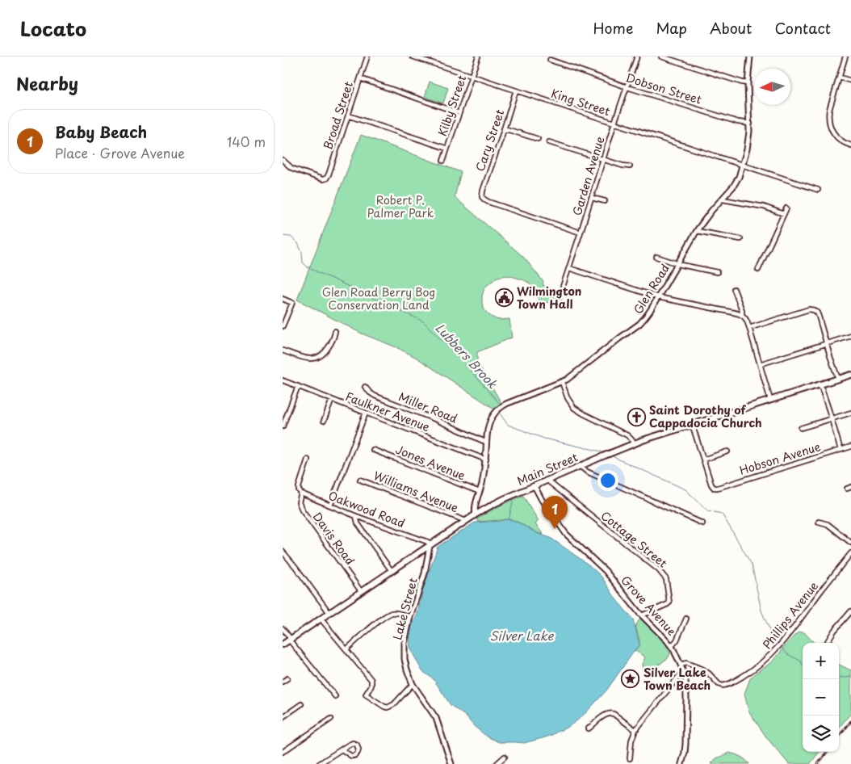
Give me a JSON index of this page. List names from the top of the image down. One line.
{"streets":{"main road":["Main Street"],"street":["Dobson Street","King Street","Kilby Street","Broad Street","Cary Street","Garden Avenue","Glen Road","Miller Road","Faulkner Avenue","Hobson Avenue","Jones Avenue","Williams Avenue","Oakwood Road","Davis Road","Cottage Street","Grove Avenue","Lake Street","Phillips Avenue"]},"crossings":[["Dobson Street","Garden Avenue"],["Dobson Street","Glen Road"],["King Street","Kilby Street"],["King Street","Cary Street"],["King Street","Garden Avenue"],["King Street","Glen Road"],["Cary Street","Garden Avenue"],["Glen Road","Miller Road"],["Glen Road","Faulkner Avenue"],["Glen Road","Jones Avenue"],["Glen Road","Main Street"],["Main Street","Williams Avenue"],["Main Street","Oakwood Road"],["Main Street","Davis Road"],["Main Street","Cottage Street"],["Main Street","Grove Avenue"],["Main Street","Lake Street"],["Oakwood Road","Davis Road"],["Oakwood Road","Lake Street"],["Cottage Street","Grove Avenue"],["Grove Avenue","Phillips Avenue"]],"water":["Lubbers Brook","Silver Lake"],"parks":["Robert P. Palmer Park","Glen Road Berry Bog Conservation Land"],"places":{"public building":["Wilmington Town Hall"],"church":["Saint Dorothy of Cappadocia Church"],"place":["Silver Lake Town Beach"]},"north":"left","page":{"header":"Locato","nav":["Home","Map","About","Contact"],"heading":"Nearby","list":[{"mark":"1","name":"Baby Beach","note":"Place · Grove Avenue","value":"140 m"}],"pins":"1","map_buttons":["+","−"]}}
